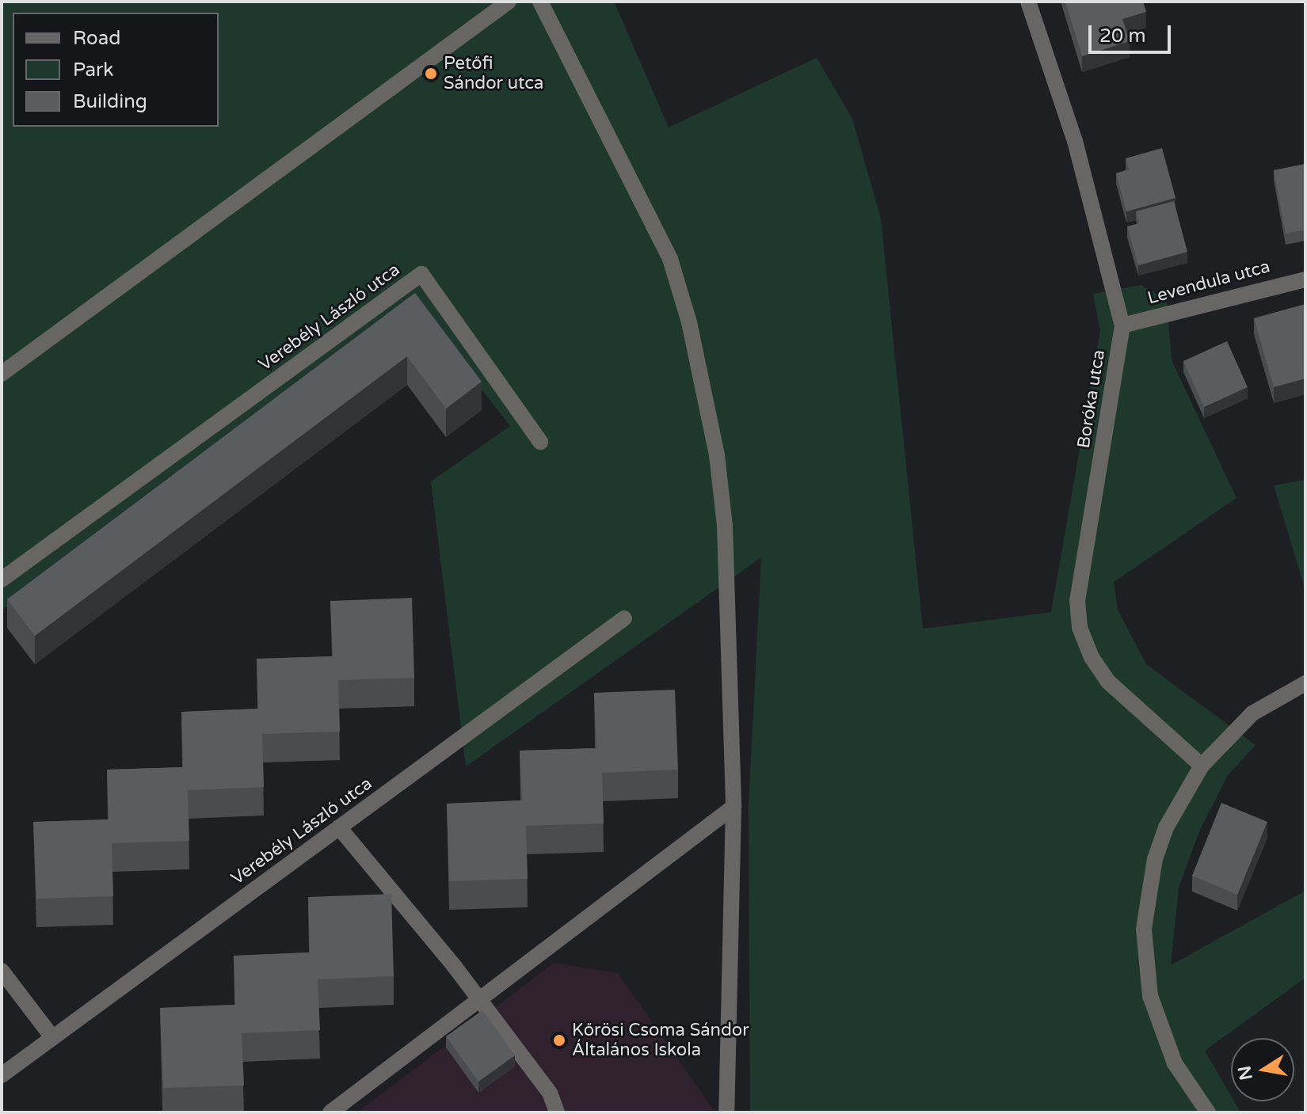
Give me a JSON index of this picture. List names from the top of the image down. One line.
{"streets":{"street":["Levendula utca","Verebély László utca","Boróka utca"]},"crossings":[["Levendula utca","Boróka utca"]],"places":["Petőfi Sándor utca","Kőrösi Csoma Sándor Általános Iskola"],"legend":["Road","Park","Building"],"scale_bar":"20 m","north":"left"}
